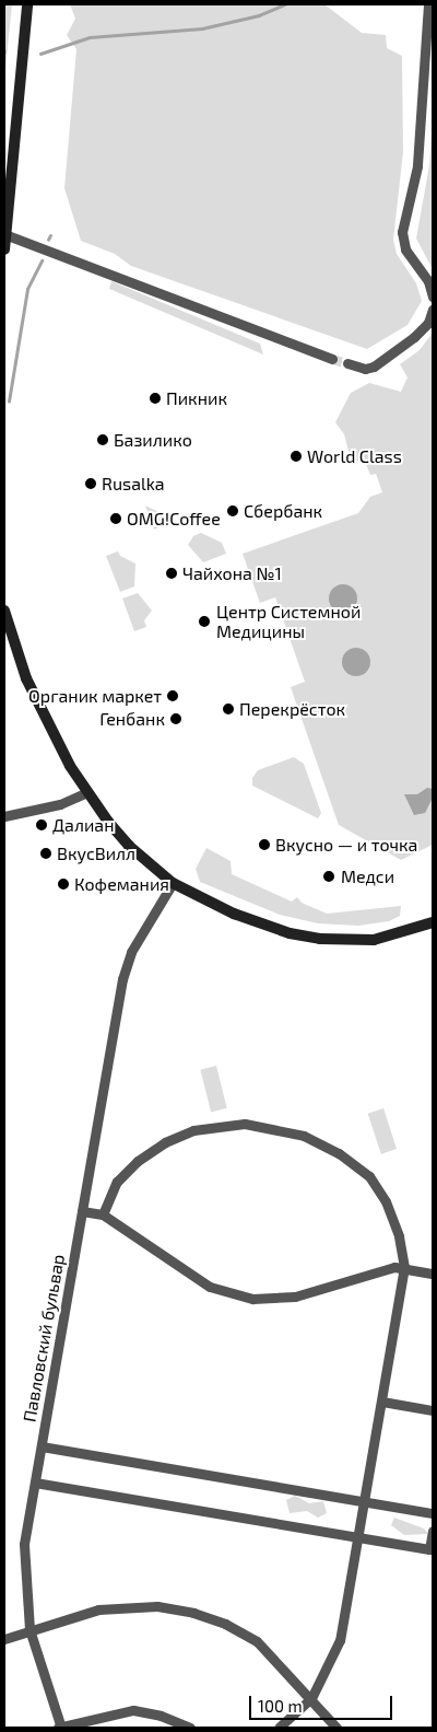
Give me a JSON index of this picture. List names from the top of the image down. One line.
{"streets":{"street":["Павловский бульвар"]},"places":["Пикник","Базилико","World Class","Rusalka","Сбербанк","OMG!Coffee","Чайхона №1","Центр Системной Медицины","Органик маркет","Перекрёсток","Генбанк","Далиан","Вкусно — и точка","ВкусВилл","Медси","Кофемания"],"scale_bar":"100 m"}
